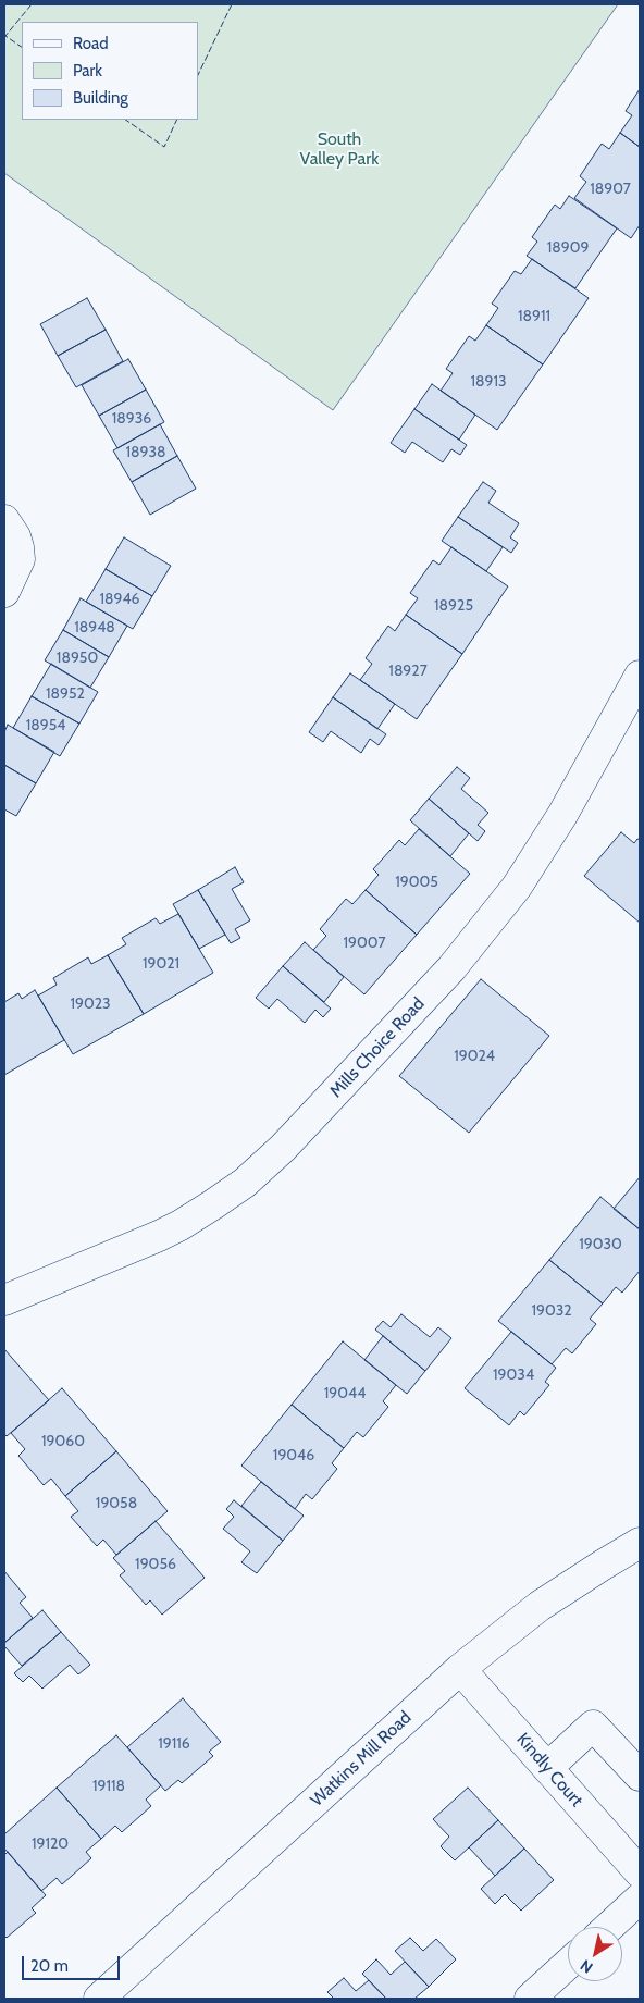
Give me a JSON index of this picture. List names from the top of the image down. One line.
{"streets":{"street":["Mills Choice Road","Watkins Mill Road","Kindly Court"]},"crossings":[["Watkins Mill Road","Kindly Court"]],"parks":["South Valley Park"],"house_numbers":["18907","18909","18911","18913","18936","18938","18946","18925","18948","18950","18927","18952","18954","19005","19007","19021","19023","19024","19030","19032","19034","19044","19060","19046","19058","19056","19116","19118","19120"],"legend":["Road","Park","Building"],"scale_bar":"20 m","north":"bottom left"}
